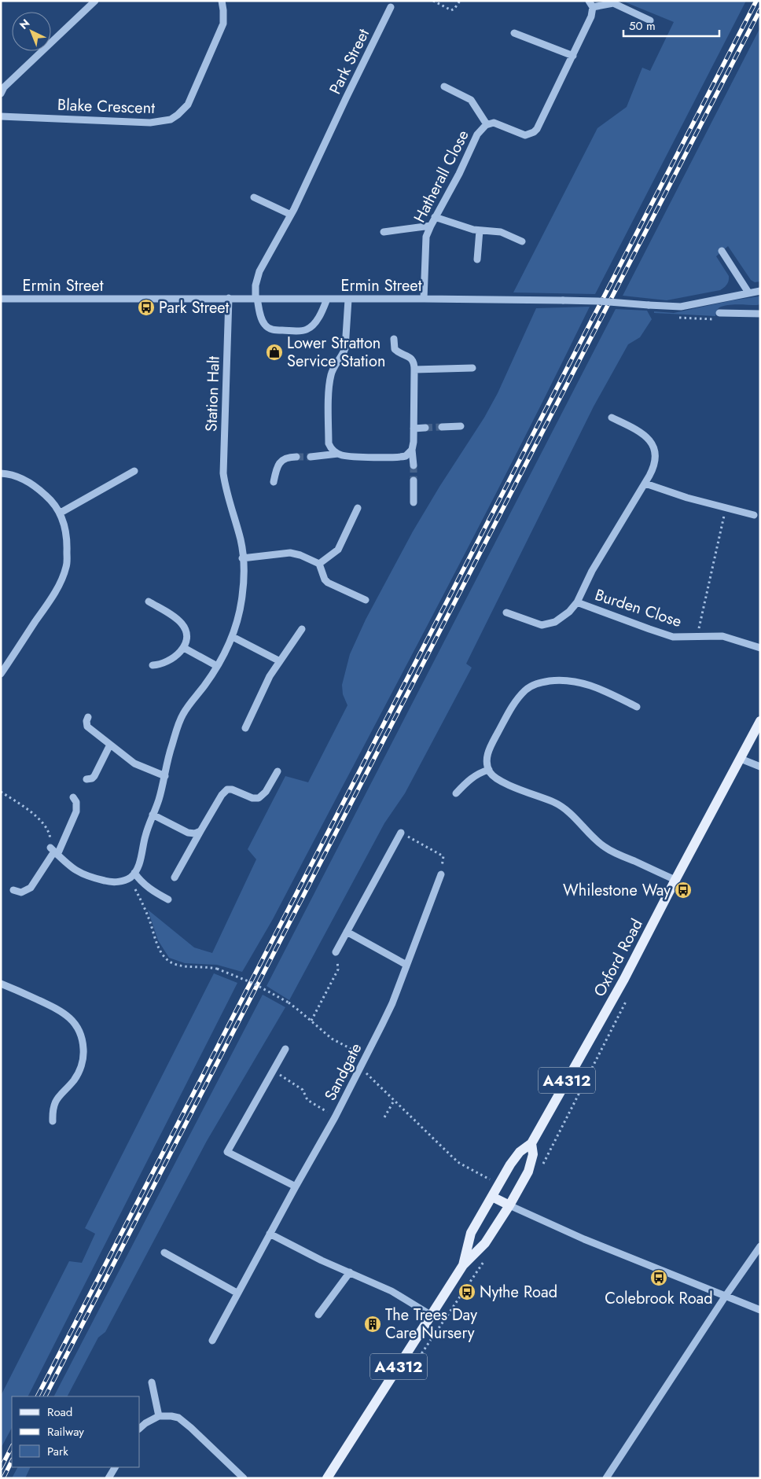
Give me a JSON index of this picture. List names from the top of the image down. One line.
{"streets":{"main road":["Oxford Road","A4312"],"street":["Park Street","Blake Crescent","Hatherall Close","Ermin Street","Station Halt","Burden Close","Sandgate"]},"crossings":[["Park Street","Ermin Street"],["Hatherall Close","Ermin Street"],["Ermin Street","Station Halt"]],"places":{"bus stop":["Park Street","Whilestone Way","Colebrook Road","Nythe Road"],"shop":["Lower Stratton Service Station"],"building":["The Trees Day Care Nursery"]},"legend":["Road","Railway","Park"],"scale_bar":"50 m","north":"top left"}
